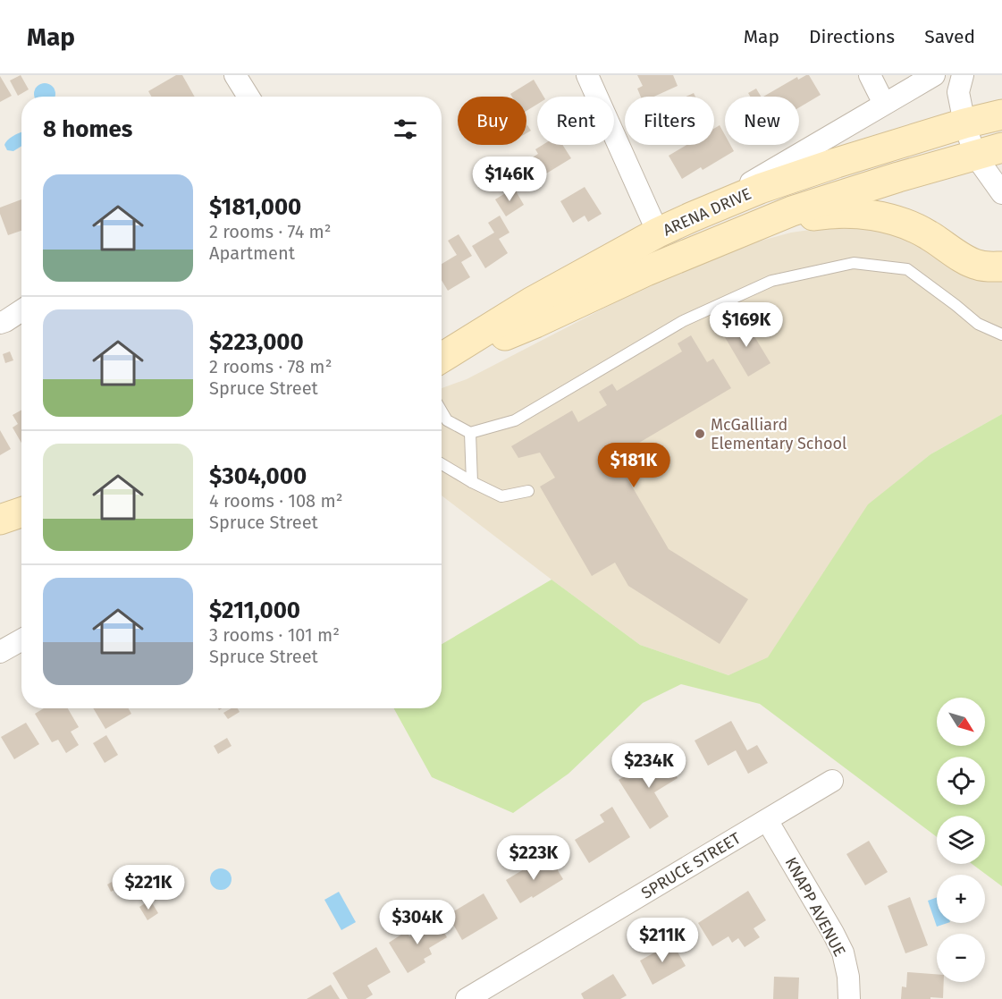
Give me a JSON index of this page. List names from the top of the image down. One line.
{"streets":{"main road":["ARENA DRIVE"],"street":["SPRUCE STREET","KNAPP AVENUE"]},"crossings":[["SPRUCE STREET","KNAPP AVENUE"]],"places":["McGalliard Elementary School"],"north":"bottom right","page":{"header":"Map","nav":["Map","Directions","Saved"],"chip":["Buy","Rent","Filters","New"],"heading":"8 homes","price":["$146K","$169K","$181K","$234K","$223K","$221K","$304K","$211K"],"list":[{"name":"$181,000","note":"2 rooms · 74 m² · Apartment"},{"name":"$223,000","note":"2 rooms · 78 m² · Spruce Street"},{"name":"$304,000","note":"4 rooms · 108 m² · Spruce Street"},{"name":"$211,000","note":"3 rooms · 101 m² · Spruce Street"}],"map_buttons":["+","−"]}}
